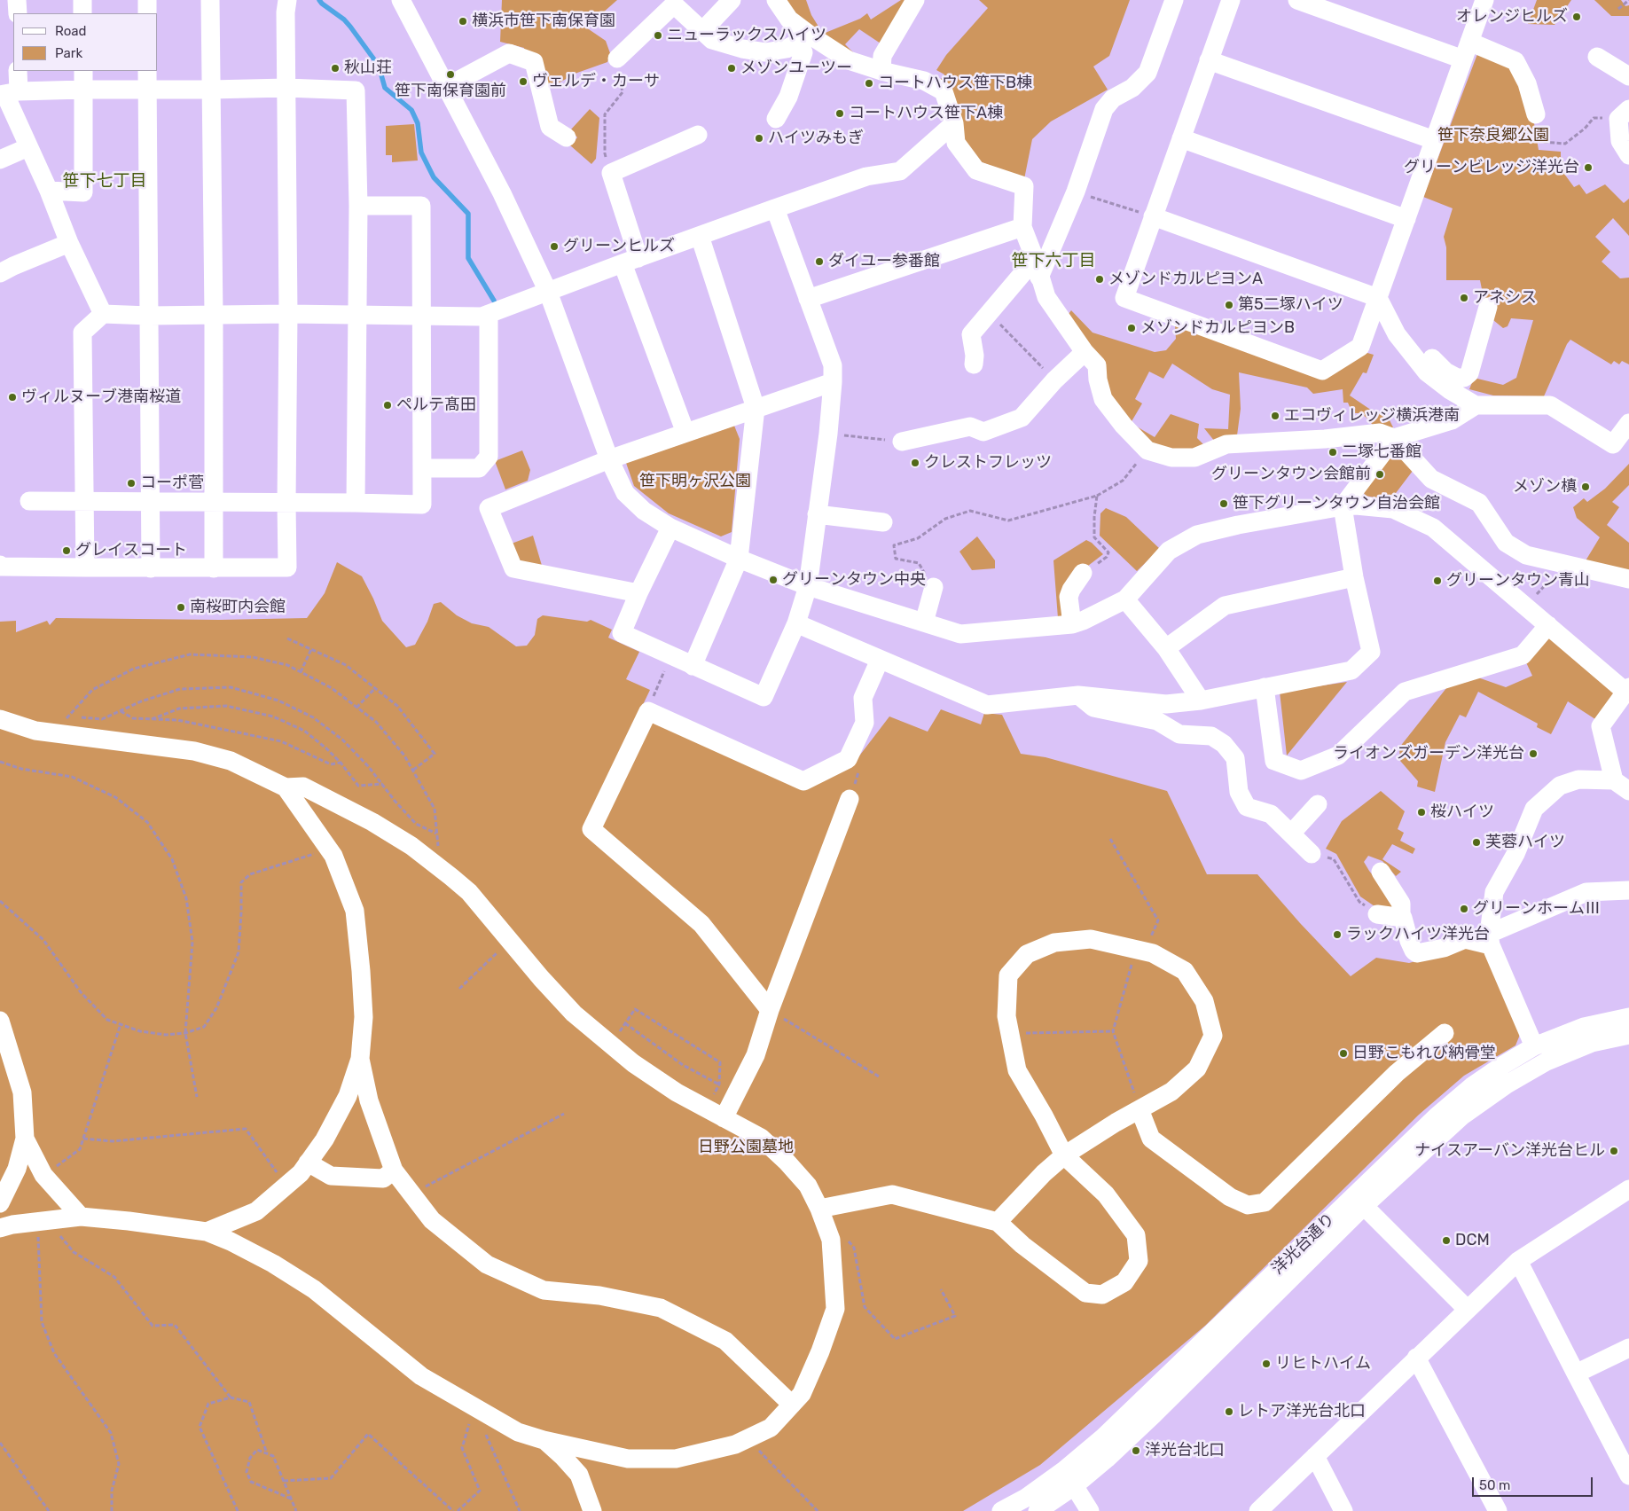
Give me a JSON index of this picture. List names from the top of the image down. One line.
{"streets":{"street":["洋光台通り"]},"districts":["笹下七丁目","笹下六丁目"],"parks":["笹下奈良郷公園","笹下明ヶ沢公園","日野公園墓地"],"places":["オレンジヒルズ","横浜市笹下南保育園","ニューラックスハイツ","秋山荘","メゾンユーツー","笹下南保育園前","ヴェルデ・カーサ","コートハウス笹下B棟","コートハウス笹下A棟","ハイツみもぎ","グリーンビレッジ洋光台","グリーンヒルズ","ダイユー参番館","メゾンドカルピヨンA","アネシス","第5二塚ハイツ","メゾンドカルピヨンB","ヴィルヌーブ港南桜道","ペルテ髙田","エコヴィレッジ横浜港南","二塚七番館","クレストフレッツ","グリーンタウン会館前","コーポ菅","メゾン槙","笹下グリーンタウン自治会館","グレイスコート","グリーンタウン中央","グリーンタウン青山","南桜町内会館","ライオンズガーデン洋光台","桜ハイツ","芙蓉ハイツ","グリーンホームⅢ","ラックハイツ洋光台","日野こもれび納骨堂","ナイスアーバン洋光台ヒル","DCM","リヒトハイム","レトア洋光台北口","洋光台北口"],"legend":["Road","Park"],"scale_bar":"50 m"}
